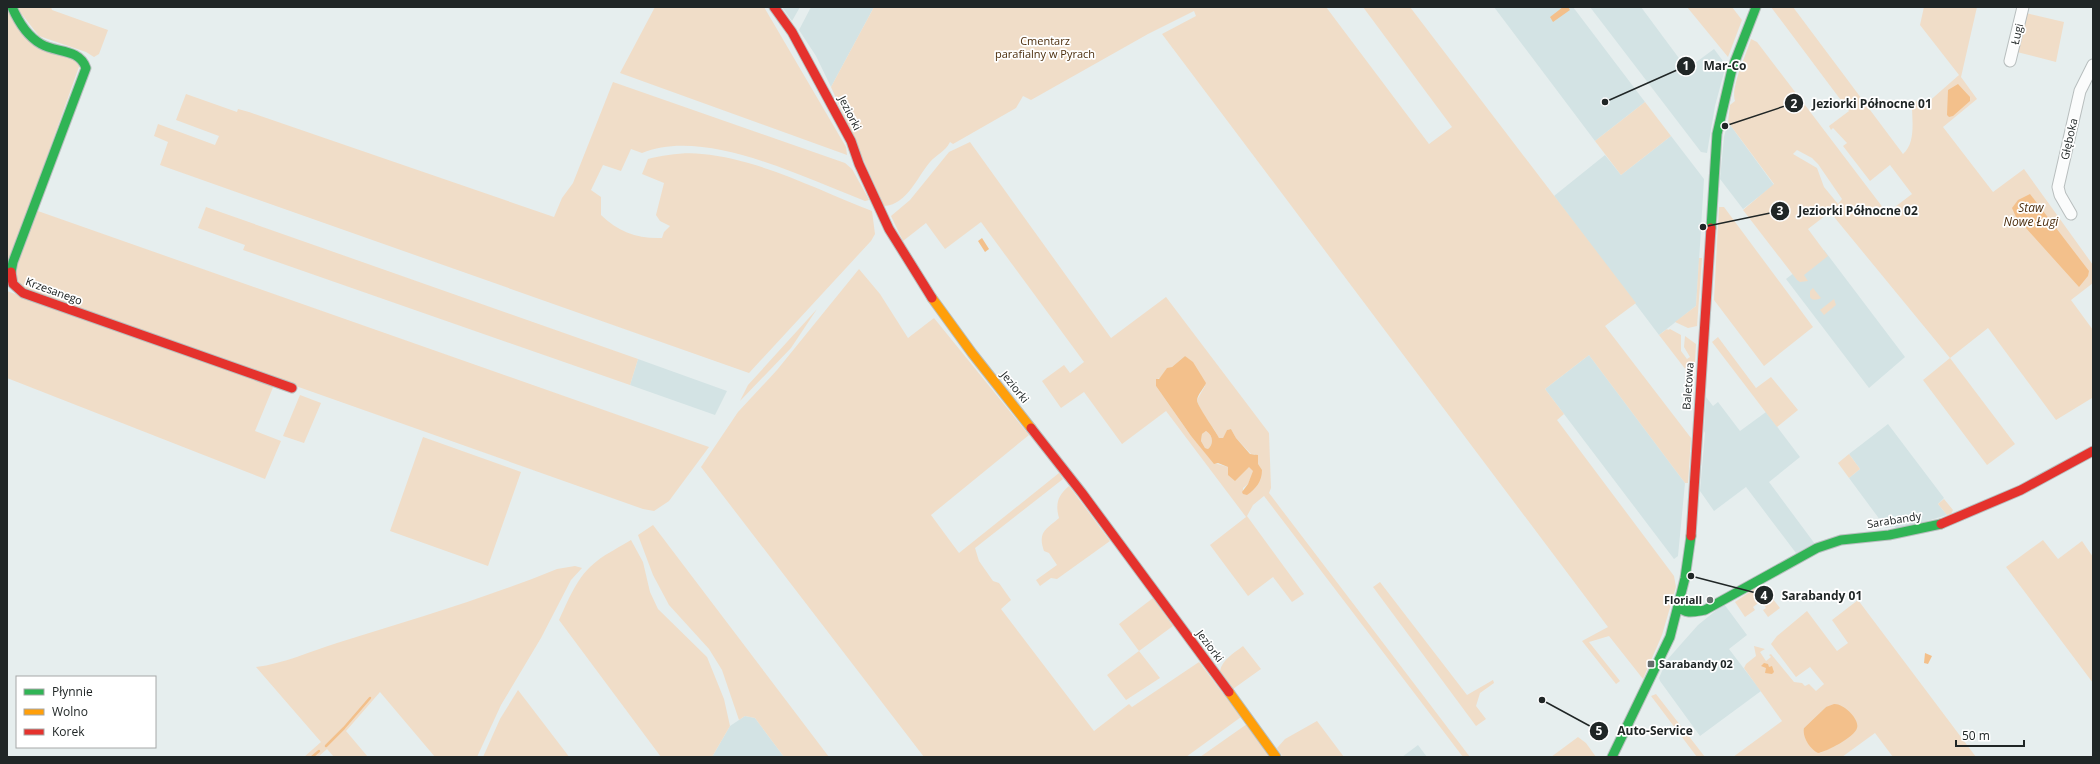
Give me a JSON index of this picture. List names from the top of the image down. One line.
{"streets":{"street":["Ługi","Jeziorki","Głęboka","Krzesanego","Baletowa","Sarabandy"]},"crossings":[["Baletowa","Sarabandy"]],"water":["Staw Nowe Ługi"],"parks":["Cmentarz parafialny w Pyrach"],"places":{"other":["Mar-Co","Jeziorki Północne 01","Jeziorki Północne 02","Sarabandy 01","Floriall","Auto-Service"],"transit":["Sarabandy 02"]},"legend":["Płynnie","Wolno","Korek"],"scale_bar":"50 m"}
